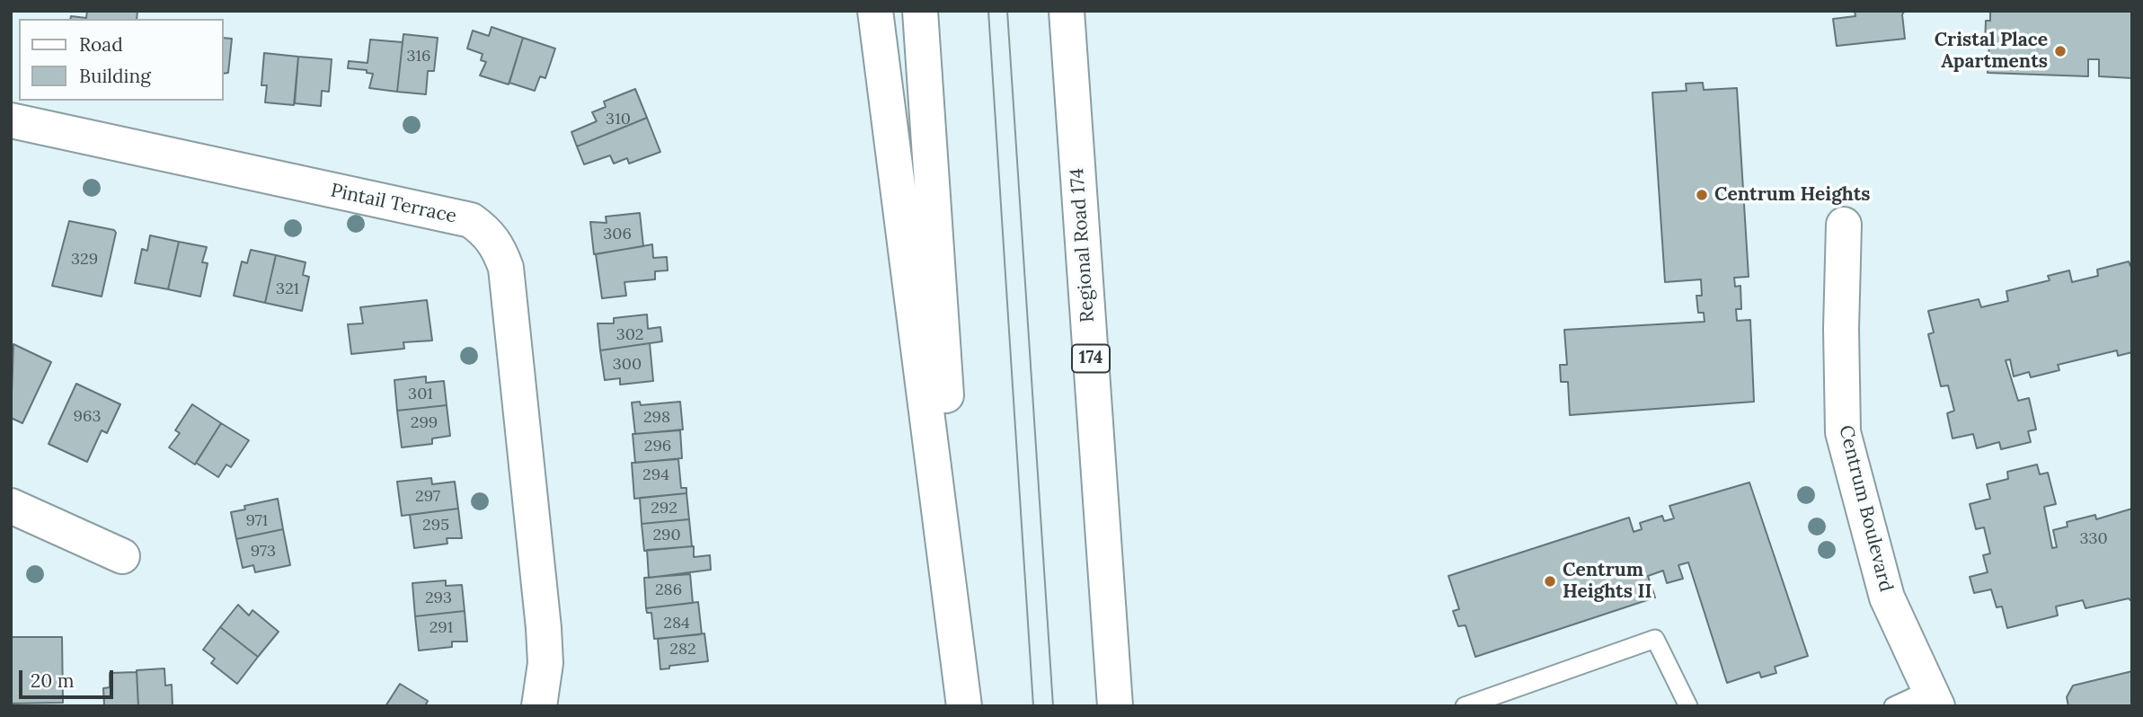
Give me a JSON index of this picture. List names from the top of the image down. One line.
{"streets":{"main road":["Pintail Terrace","Regional Road 174","174","Centrum Boulevard"]},"places":["Cristal Place Apartments","Centrum Heights","Centrum Heights II"],"house_numbers":["316","310","306","329","321","302","300","301","963","298","299","296","294","297","292","971","295","290","330","973","286","293","284","291","282"],"legend":["Road","Building"],"scale_bar":"20 m"}
